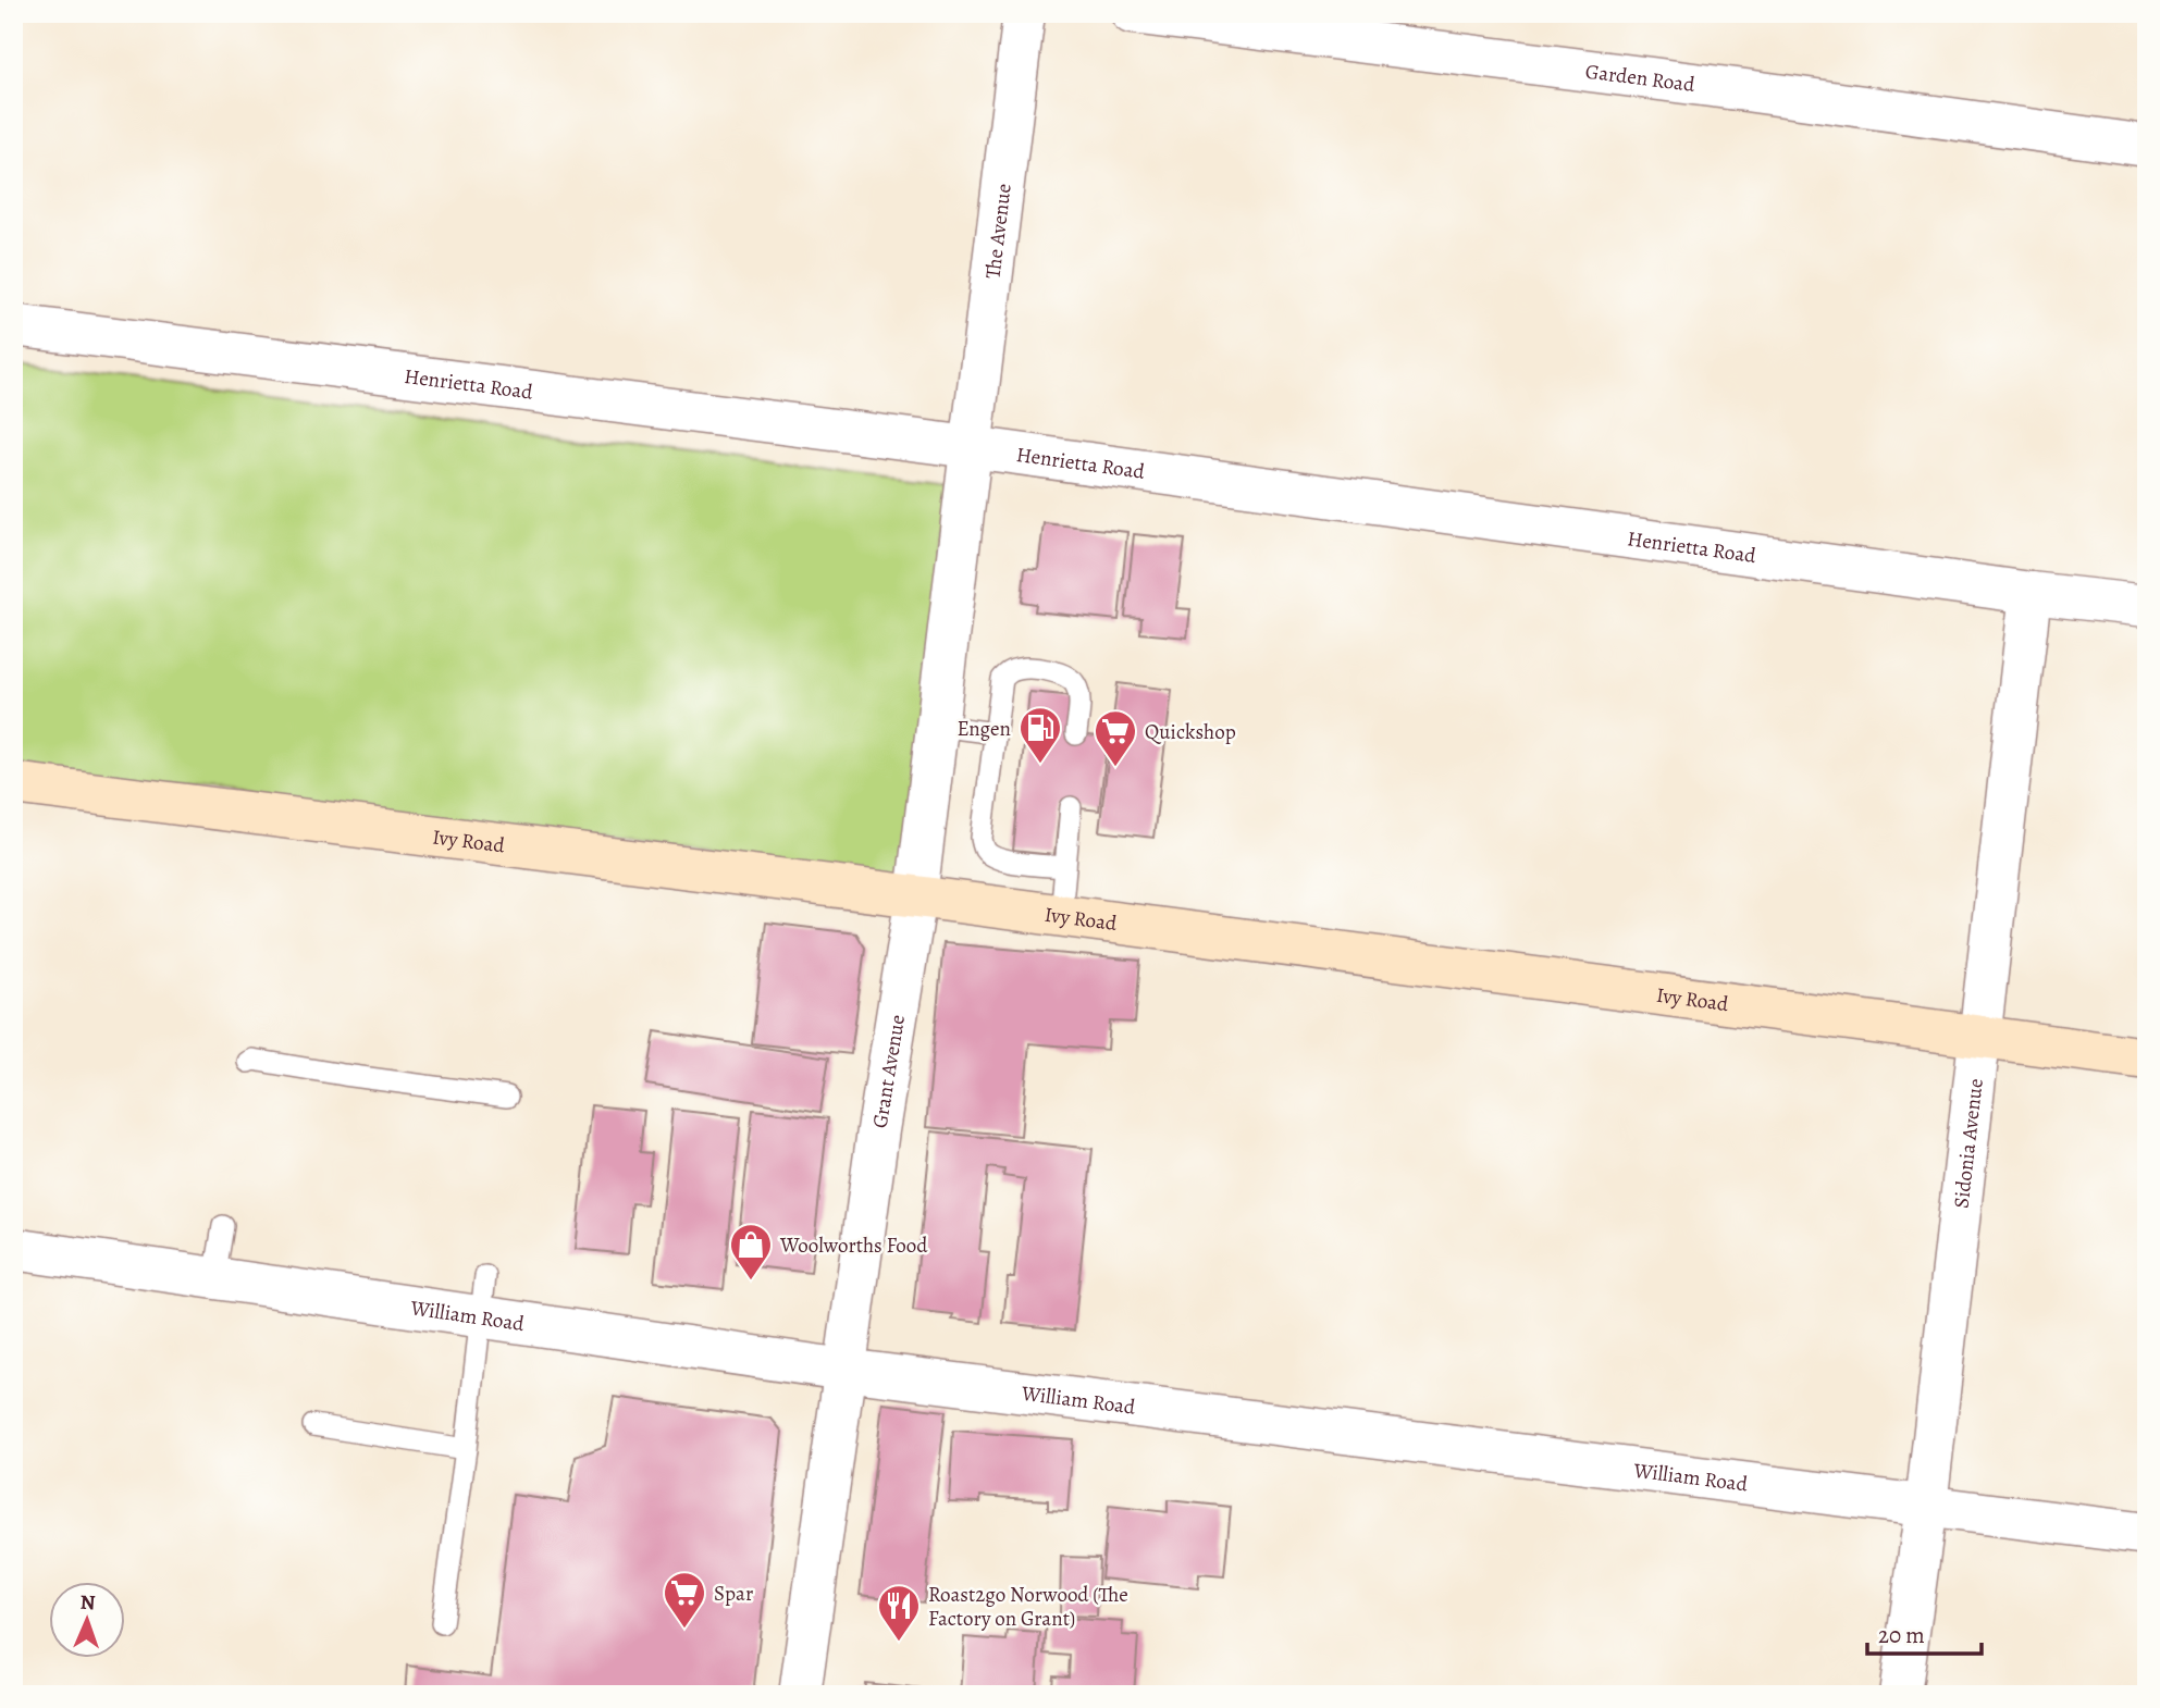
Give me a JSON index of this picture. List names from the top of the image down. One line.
{"streets":{"main road":["Ivy Road"],"street":["Garden Road","The Avenue","Henrietta Road","Grant Avenue","Sidonia Avenue","William Road"]},"crossings":[["The Avenue","Henrietta Road"],["The Avenue","Grant Avenue"],["Henrietta Road","Grant Avenue"],["Henrietta Road","Sidonia Avenue"],["Ivy Road","Grant Avenue"],["Ivy Road","Sidonia Avenue"],["Grant Avenue","William Road"],["Sidonia Avenue","William Road"]],"places":{"fuel station":["Engen"],"supermarket":["Quickshop","Spar"],"shop":["Woolworths Food"],"restaurant":["Roast2go Norwood (The Factory on Grant)"]},"scale_bar":"20 m","north":"top"}
